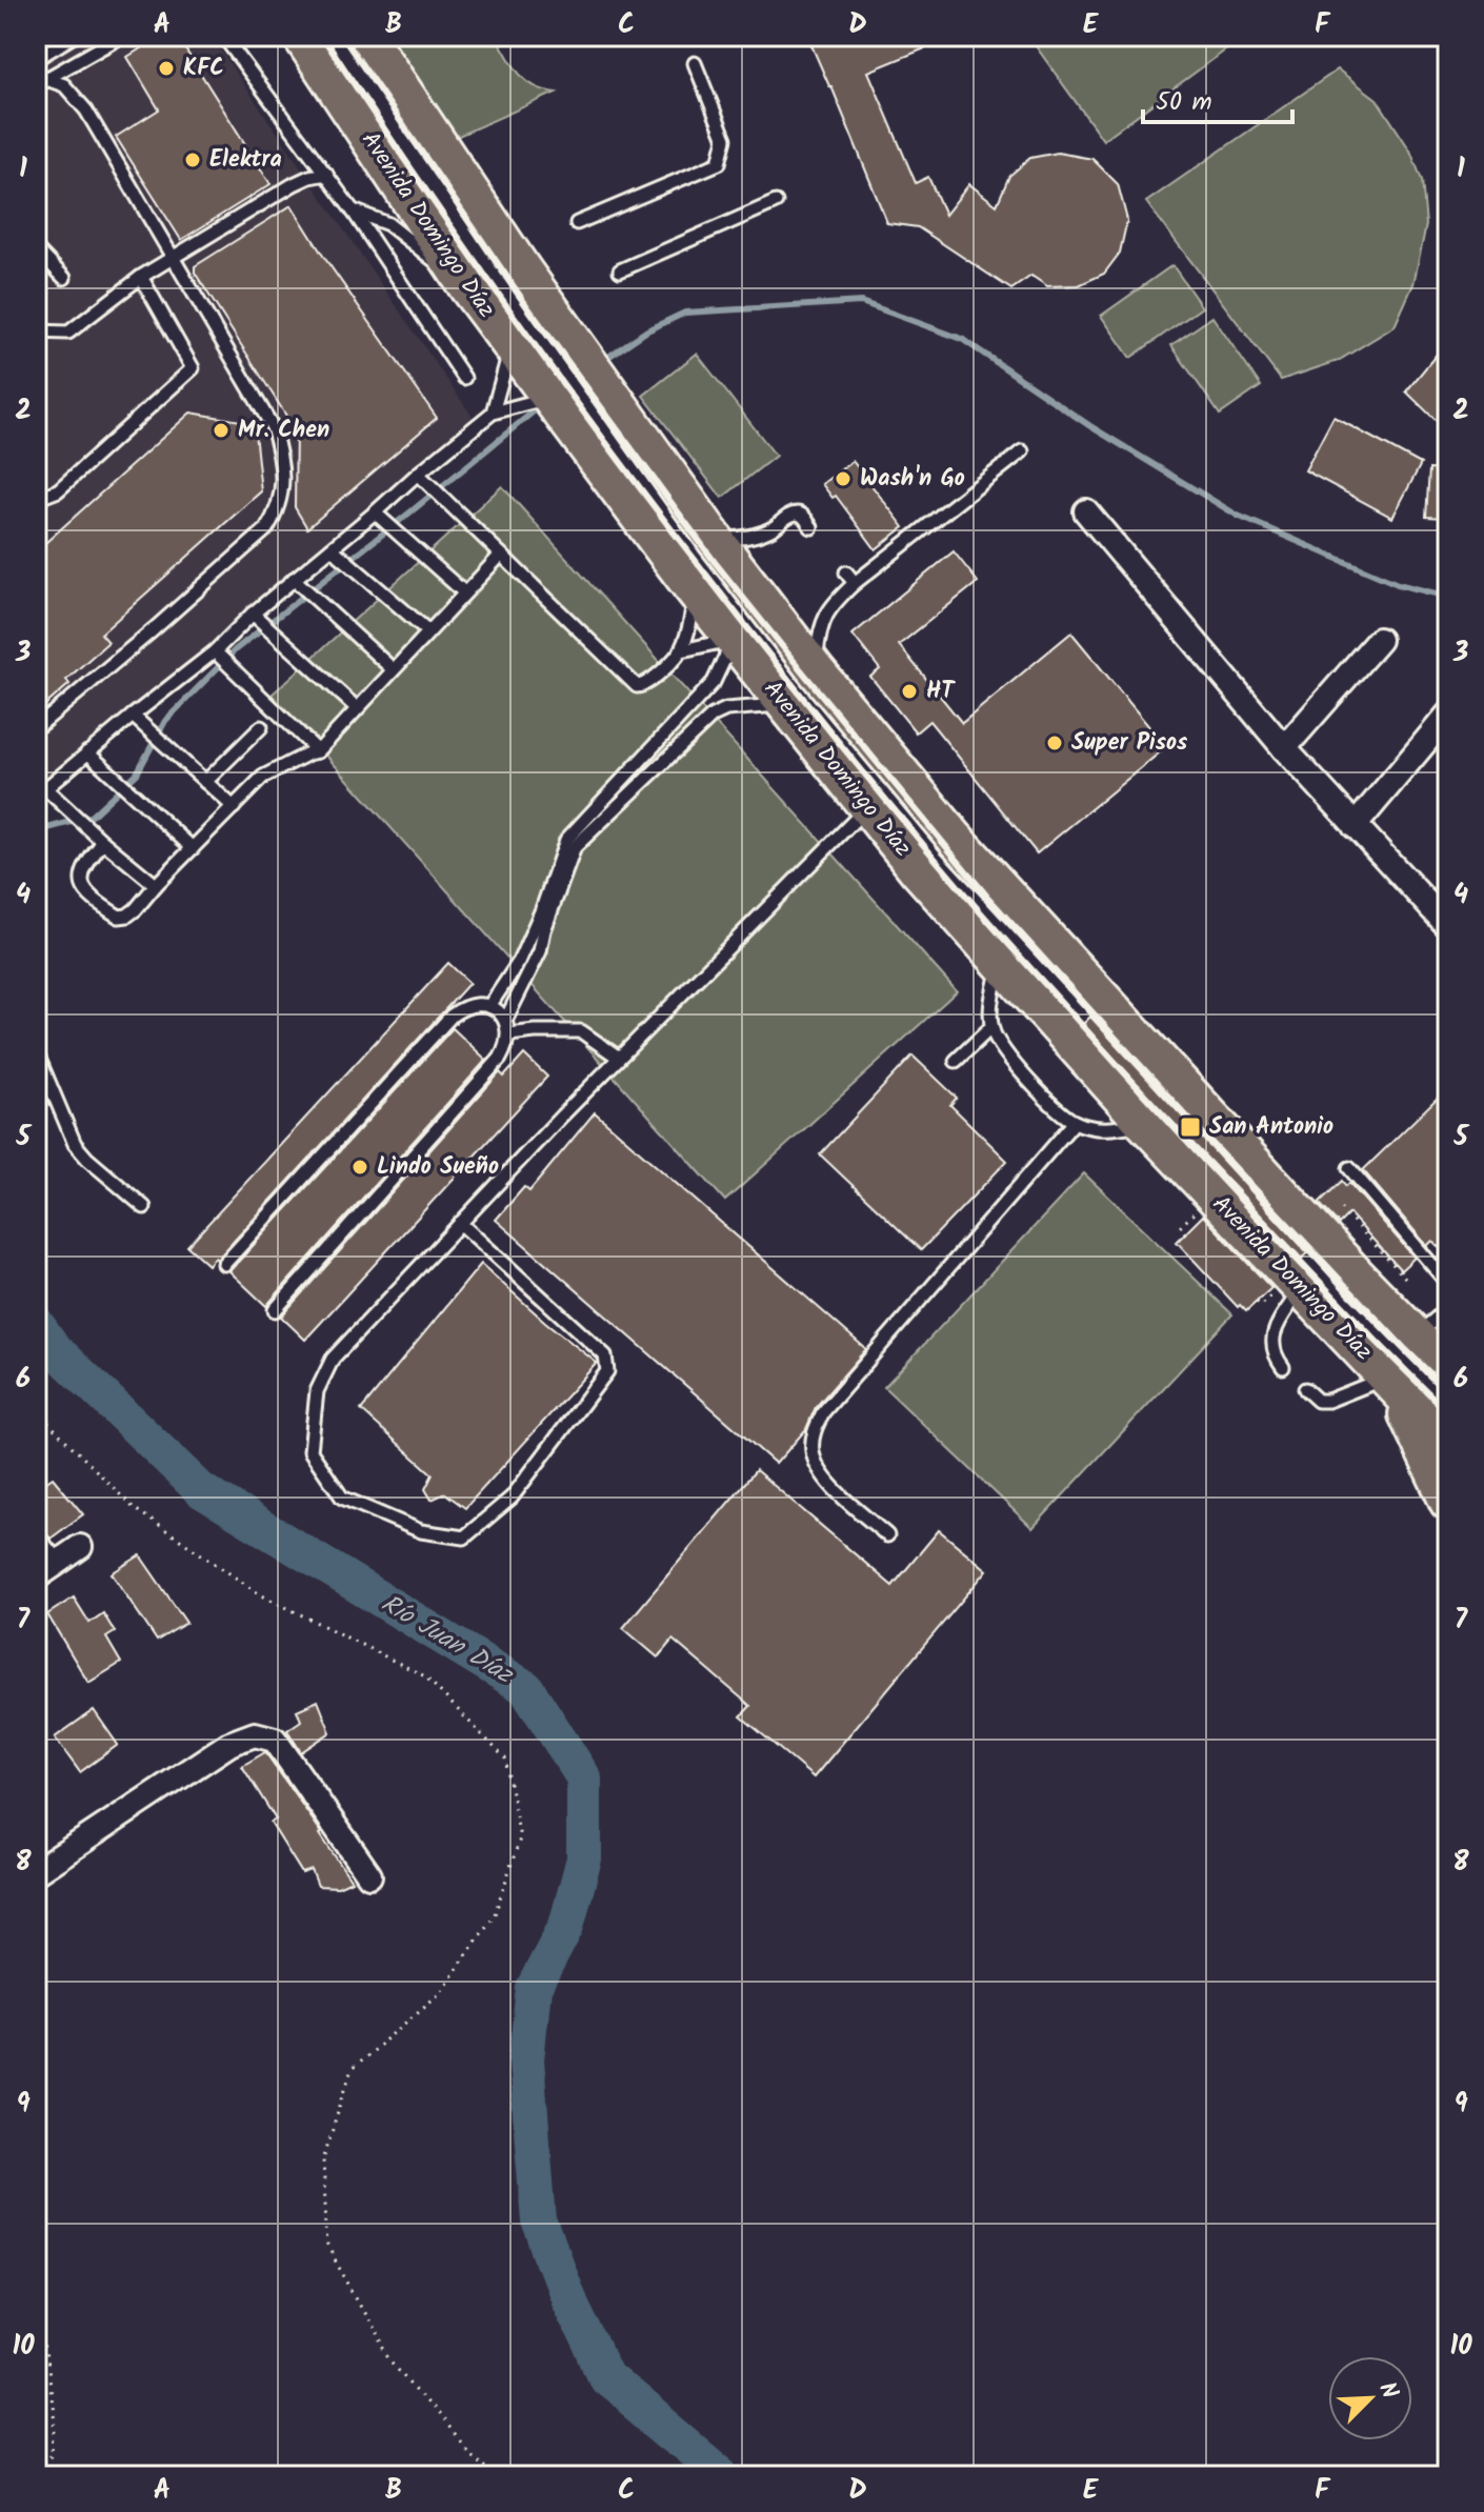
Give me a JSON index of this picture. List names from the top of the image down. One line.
{"streets":{"main road":["Avenida Domingo Díaz"]},"water":["Río Juan Díaz"],"places":{"other":["KFC","Elektra","Mr. Chen","Wash'n Go","HT","Super Pisos","Lindo Sueño"],"transit":["San Antonio"]},"scale_bar":"50 m","north":"top right","grid":{"columns":["A","B","C","D","E","F"],"rows":["1","2","3","4","5","6","7","8","9","10"]}}
